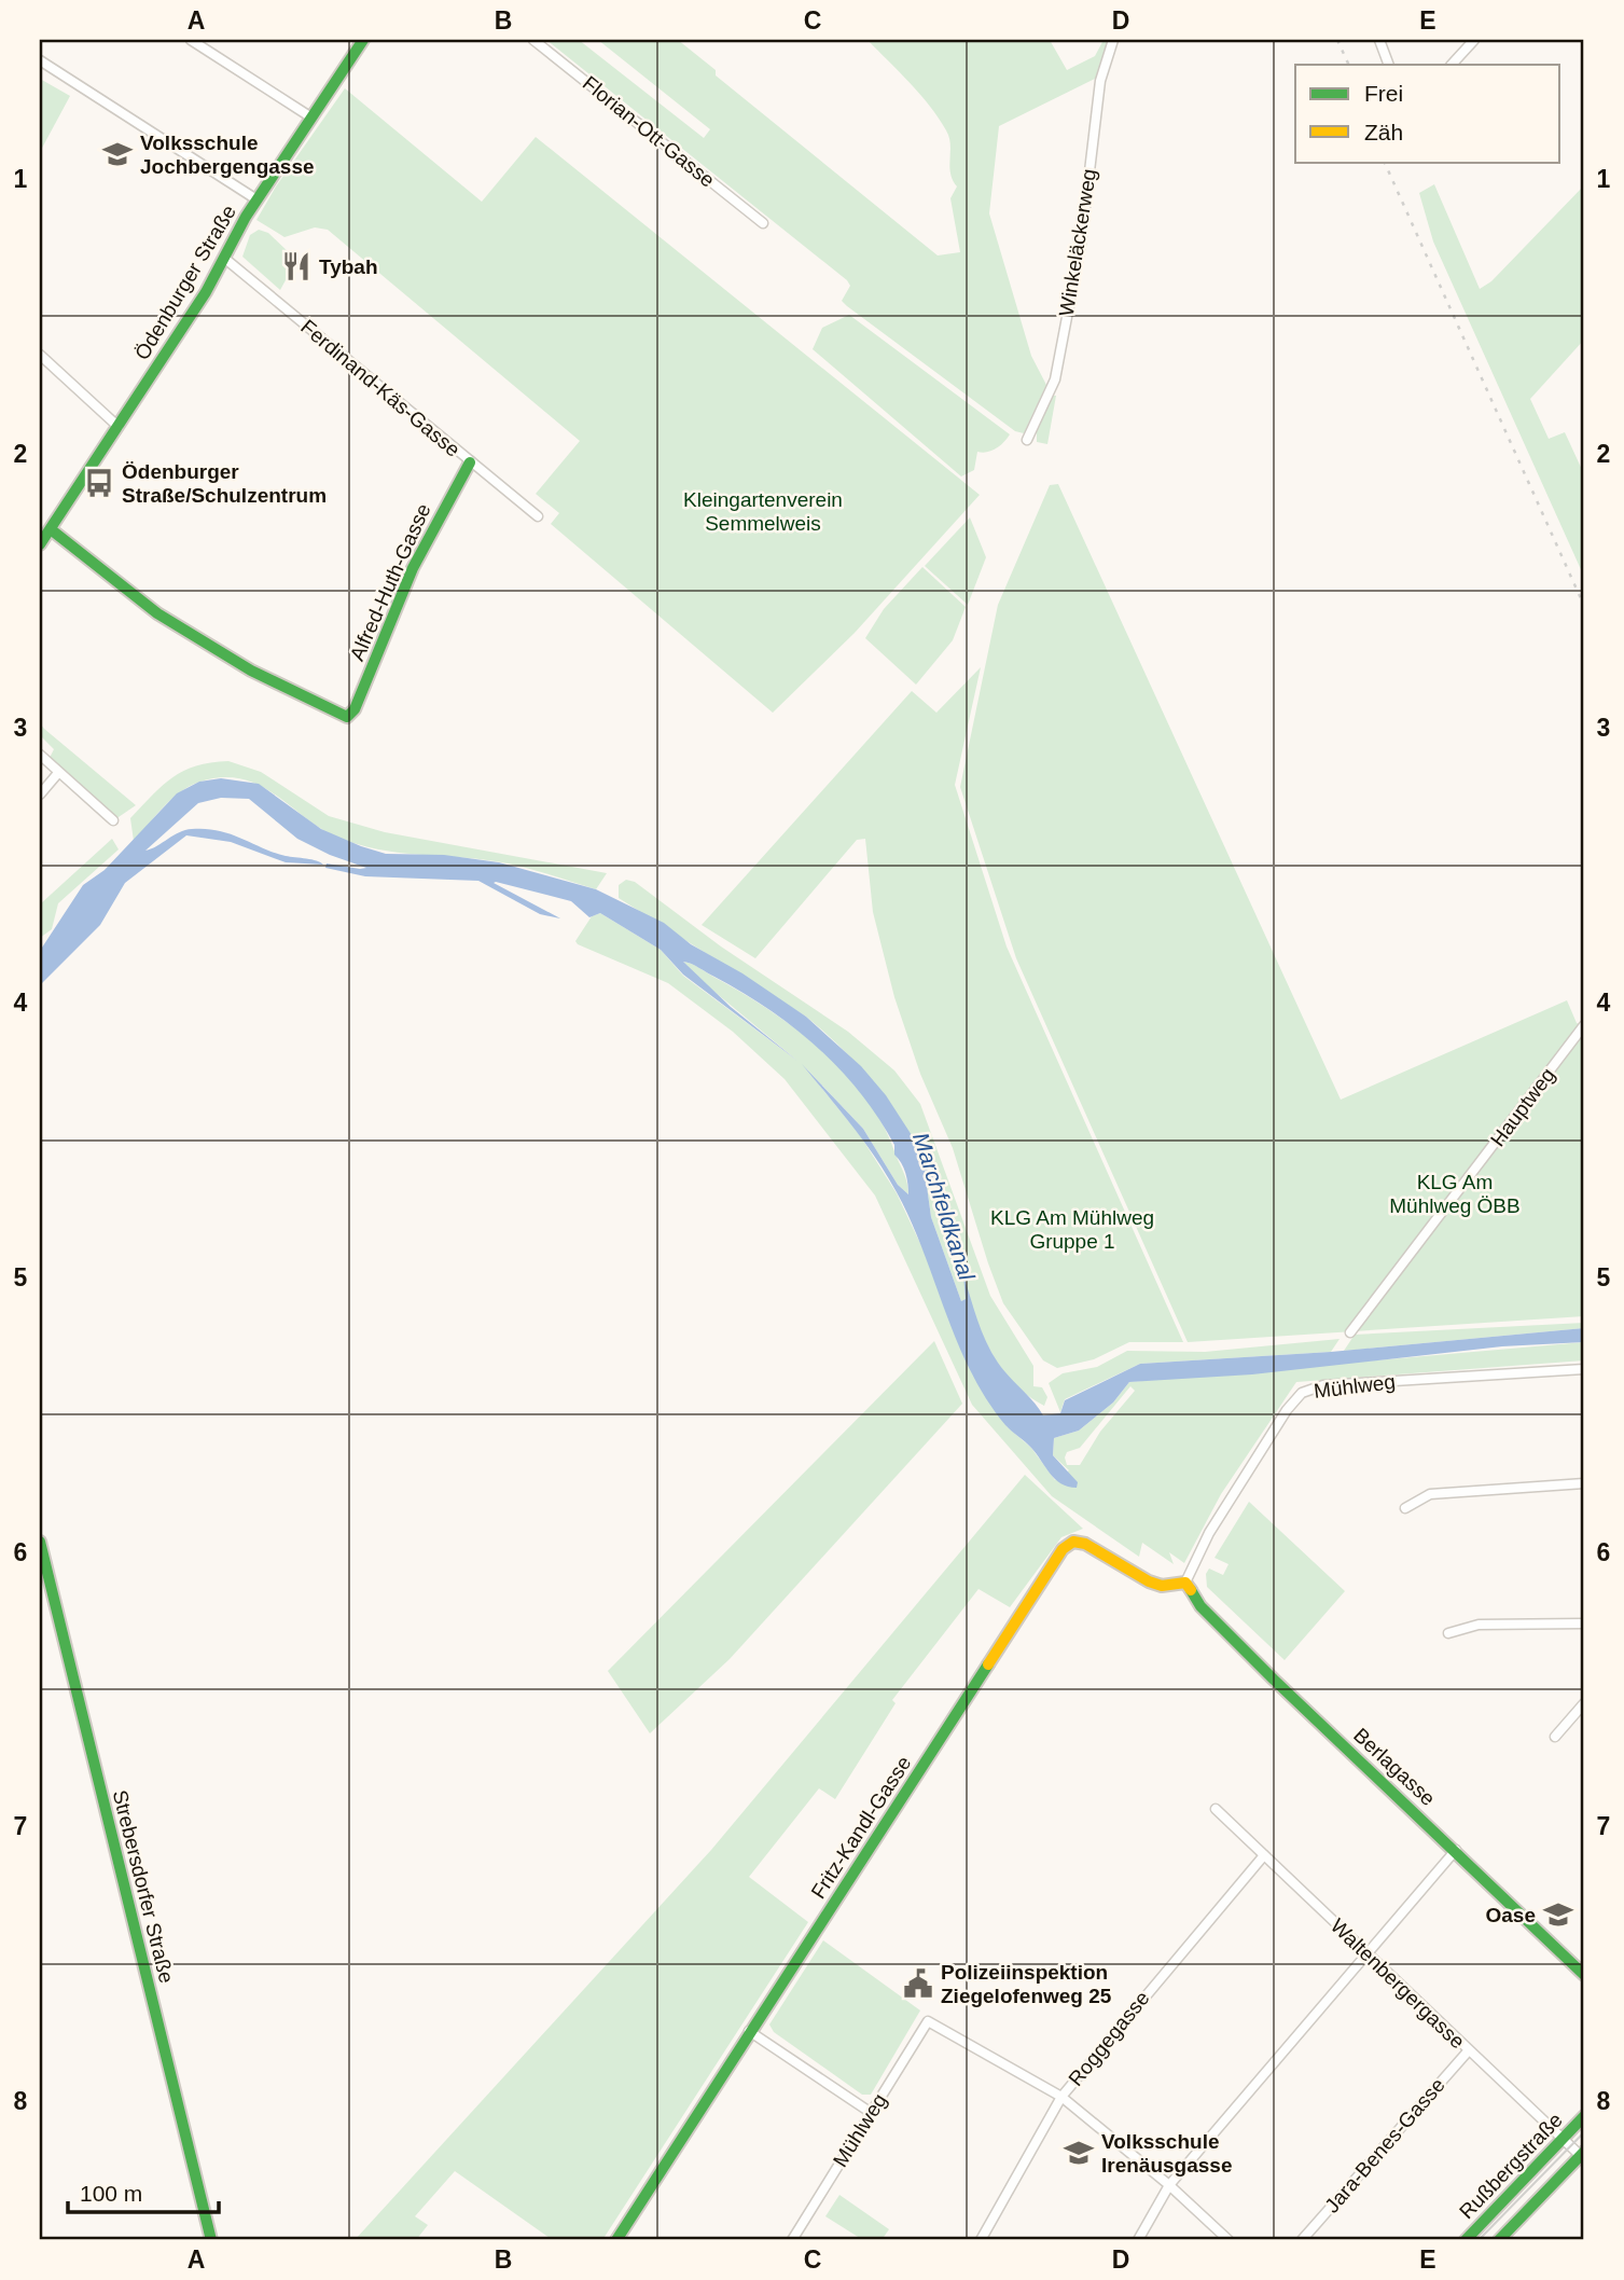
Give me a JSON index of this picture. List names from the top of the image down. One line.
{"streets":{"street":["Florian-Ott-Gasse","Winkeläckerweg","Ödenburger Straße","Ferdinand-Käs-Gasse","Alfred-Huth-Gasse","Hauptweg","Mühlweg","Berlagasse","Fritz-Kandl-Gasse","Strebersdorfer Straße","Waltenbergergasse","Roggegasse","Jara-Benes-Gasse","Rußbergstraße"]},"crossings":[["Ödenburger Straße","Ferdinand-Käs-Gasse"],["Ödenburger Straße","Alfred-Huth-Gasse"],["Ferdinand-Käs-Gasse","Alfred-Huth-Gasse"],["Mühlweg","Berlagasse"],["Mühlweg","Fritz-Kandl-Gasse"],["Mühlweg","Roggegasse"],["Berlagasse","Fritz-Kandl-Gasse"],["Waltenbergergasse","Roggegasse"],["Waltenbergergasse","Jara-Benes-Gasse"],["Waltenbergergasse","Rußbergstraße"]],"water":["Marchfeldkanal"],"parks":["Kleingartenverein Semmelweis","KLG Am Mühlweg ÖBB","KLG Am Mühlweg Gruppe 1"],"places":{"school or university":["Volksschule Jochbergengasse","Oase","Volksschule Irenäusgasse"],"restaurant":["Tybah"],"bus stop":["Ödenburger Straße/Schulzentrum"],"public building":["Polizeiinspektion Ziegelofenweg 25"]},"legend":["Frei","Zäh"],"scale_bar":"100 m","grid":{"columns":["A","B","C","D","E"],"rows":["1","2","3","4","5","6","7","8"]}}
